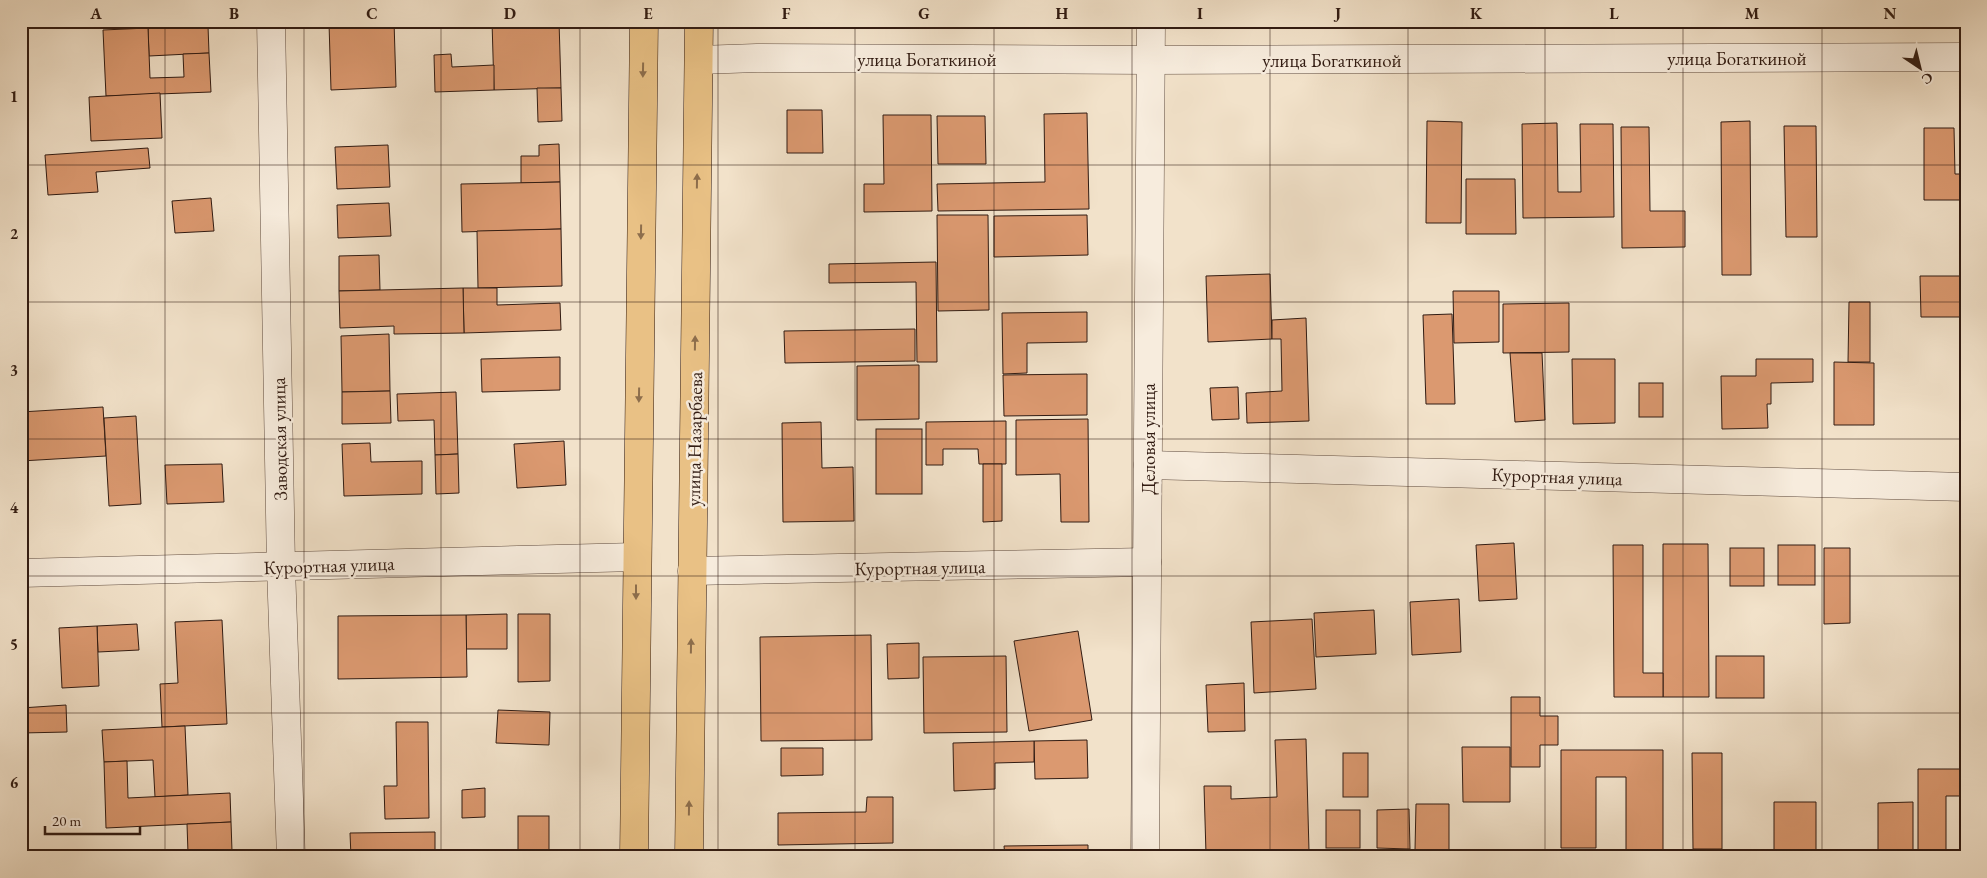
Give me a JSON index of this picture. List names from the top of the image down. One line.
{"streets":{"main road":["улица Назарбаева"],"street":["улица Богаткиной","Заводская улица","Деловая улица","Курортная улица"]},"crossings":[["улица Богаткиной","улица Назарбаева"],["улица Богаткиной","Деловая улица"],["Заводская улица","Курортная улица"],["улица Назарбаева","Курортная улица"],["Деловая улица","Курортная улица"]],"scale_bar":"20 m","north":"bottom right","grid":{"columns":["A","B","C","D","E","F","G","H","I","J","K","L","M","N"],"rows":["1","2","3","4","5","6"]}}
